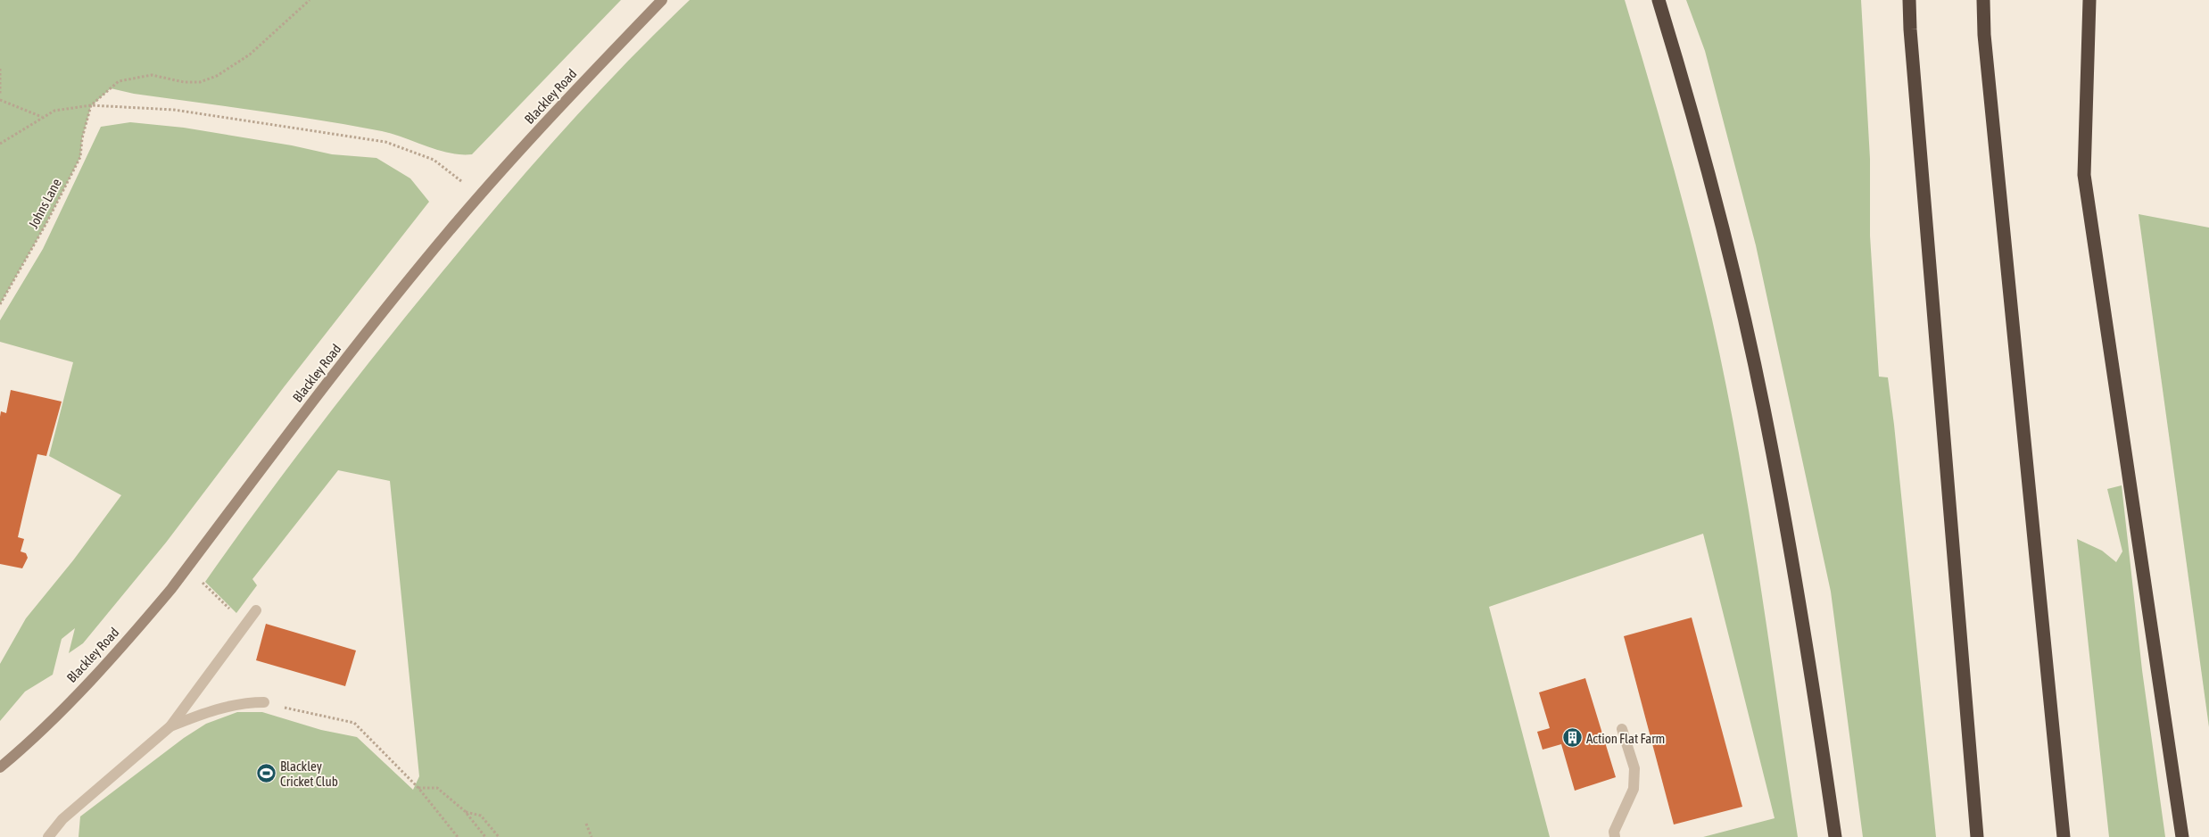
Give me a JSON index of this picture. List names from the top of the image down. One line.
{"streets":{"street":["Blackley Road"],"path":["Johns Lane"]},"places":{"building":["Action Flat Farm"],"sports":["Blackley Cricket Club"]}}
